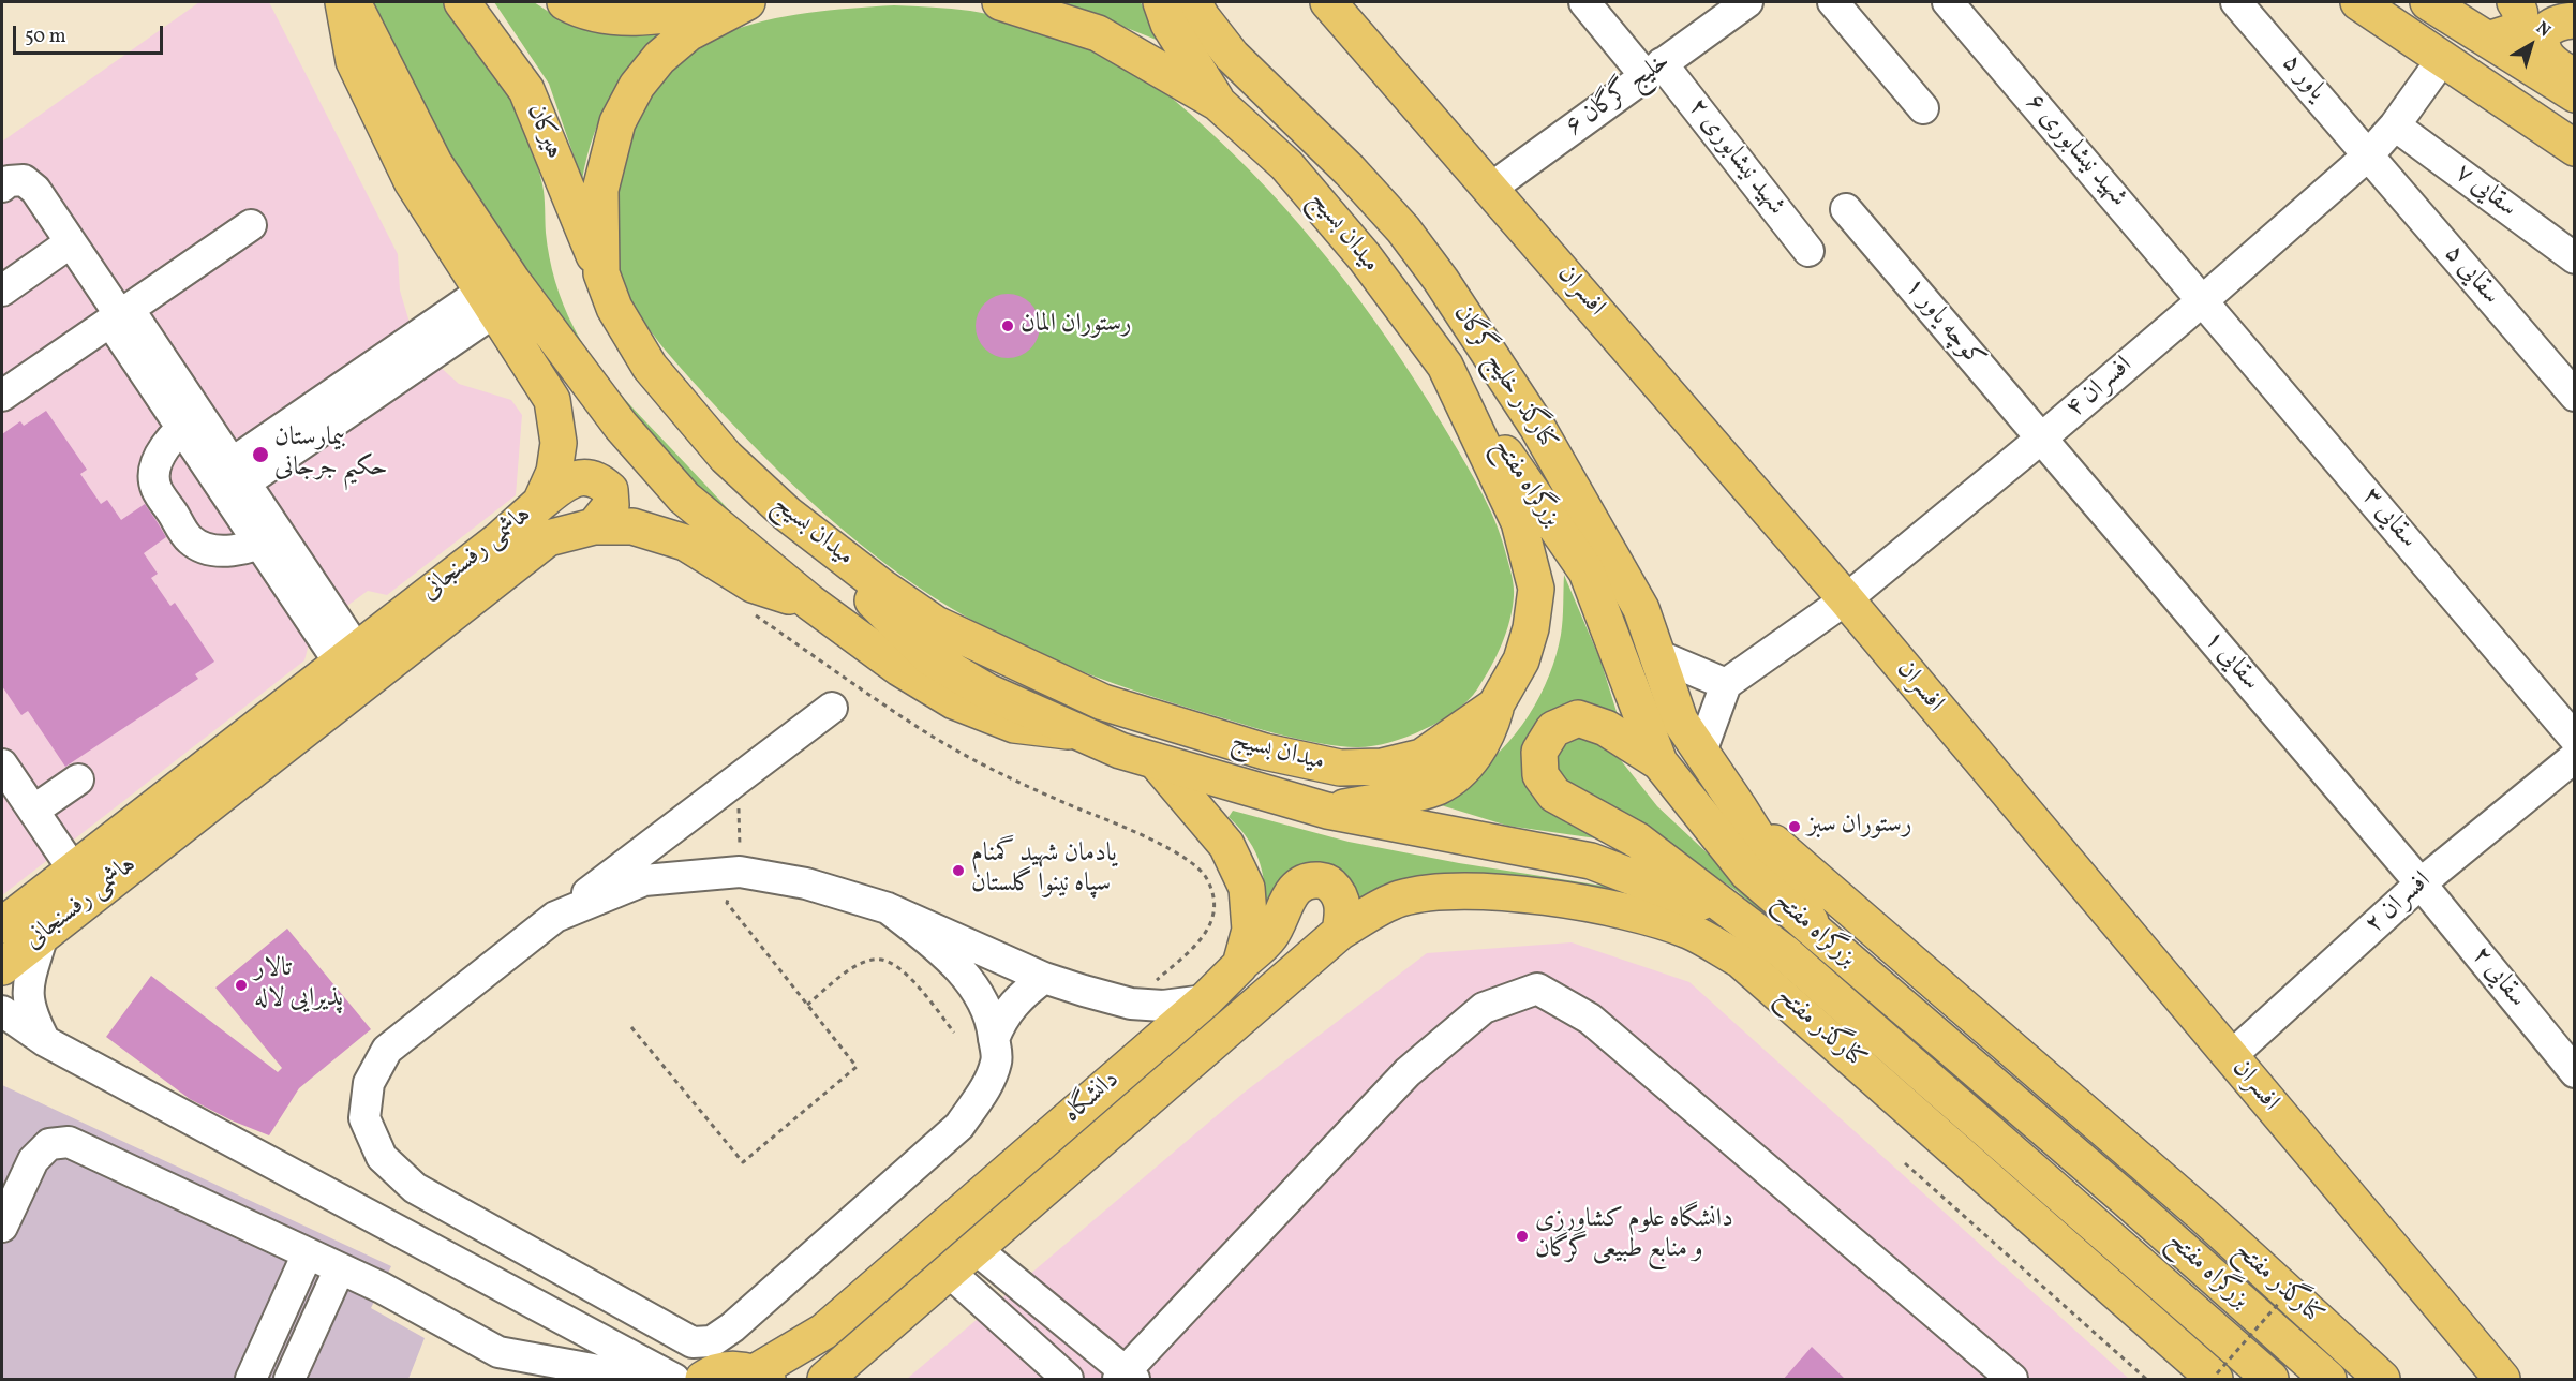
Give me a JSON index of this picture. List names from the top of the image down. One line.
{"streets":{"main road":["هیرکان","میدان بسیج","افسران","کنارگذر خلیج گرگان","بزرگراه مفتح","هاشمی رفسنجانی","کنارگذر مفتح","دانشگاه"],"street":["یاور ۵","خلیج گرگان ۶","شهید نیشابوری ۶","شهید نیشابوری ۲","سقایی ۷","سقایی ۵","کوچه یاور ۱","افسران ۴","سقایی ۳","سقایی ۱","افسران ۲","سقایی ۲"]},"crossings":[["یاور ۵","سقایی ۵"],["یاور ۵","افسران ۴"],["خلیج گرگان ۶","شهید نیشابوری ۲"],["خلیج گرگان ۶","افسران"],["هیرکان","میدان بسیج"],["شهید نیشابوری ۶","افسران ۴"],["شهید نیشابوری ۶","سقایی ۳"],["سقایی ۷","افسران ۴"],["میدان بسیج","بزرگراه مفتح"],["سقایی ۵","افسران ۴"],["افسران","افسران ۴"],["افسران","افسران ۲"],["کوچه یاور ۱","افسران ۴"],["کوچه یاور ۱","سقایی ۱"],["کنارگذر خلیج گرگان","کنارگذر مفتح"],["افسران ۴","سقایی ۳"],["افسران ۴","سقایی ۱"],["سقایی ۱","افسران ۲"],["سقایی ۱","سقایی ۲"],["افسران ۲","سقایی ۲"],["کنارگذر مفتح","دانشگاه"]],"places":["رستوران المان","بیمارستان حکیم جرجانی","رستوران سبز","یادمان شهید گمنام سپاه نینوا گلستان","تالار پذیرایی لاله","دانشگاه علوم کشاورزی و منابع طبیعی گرگان"],"scale_bar":"50 m","north":"top right"}
